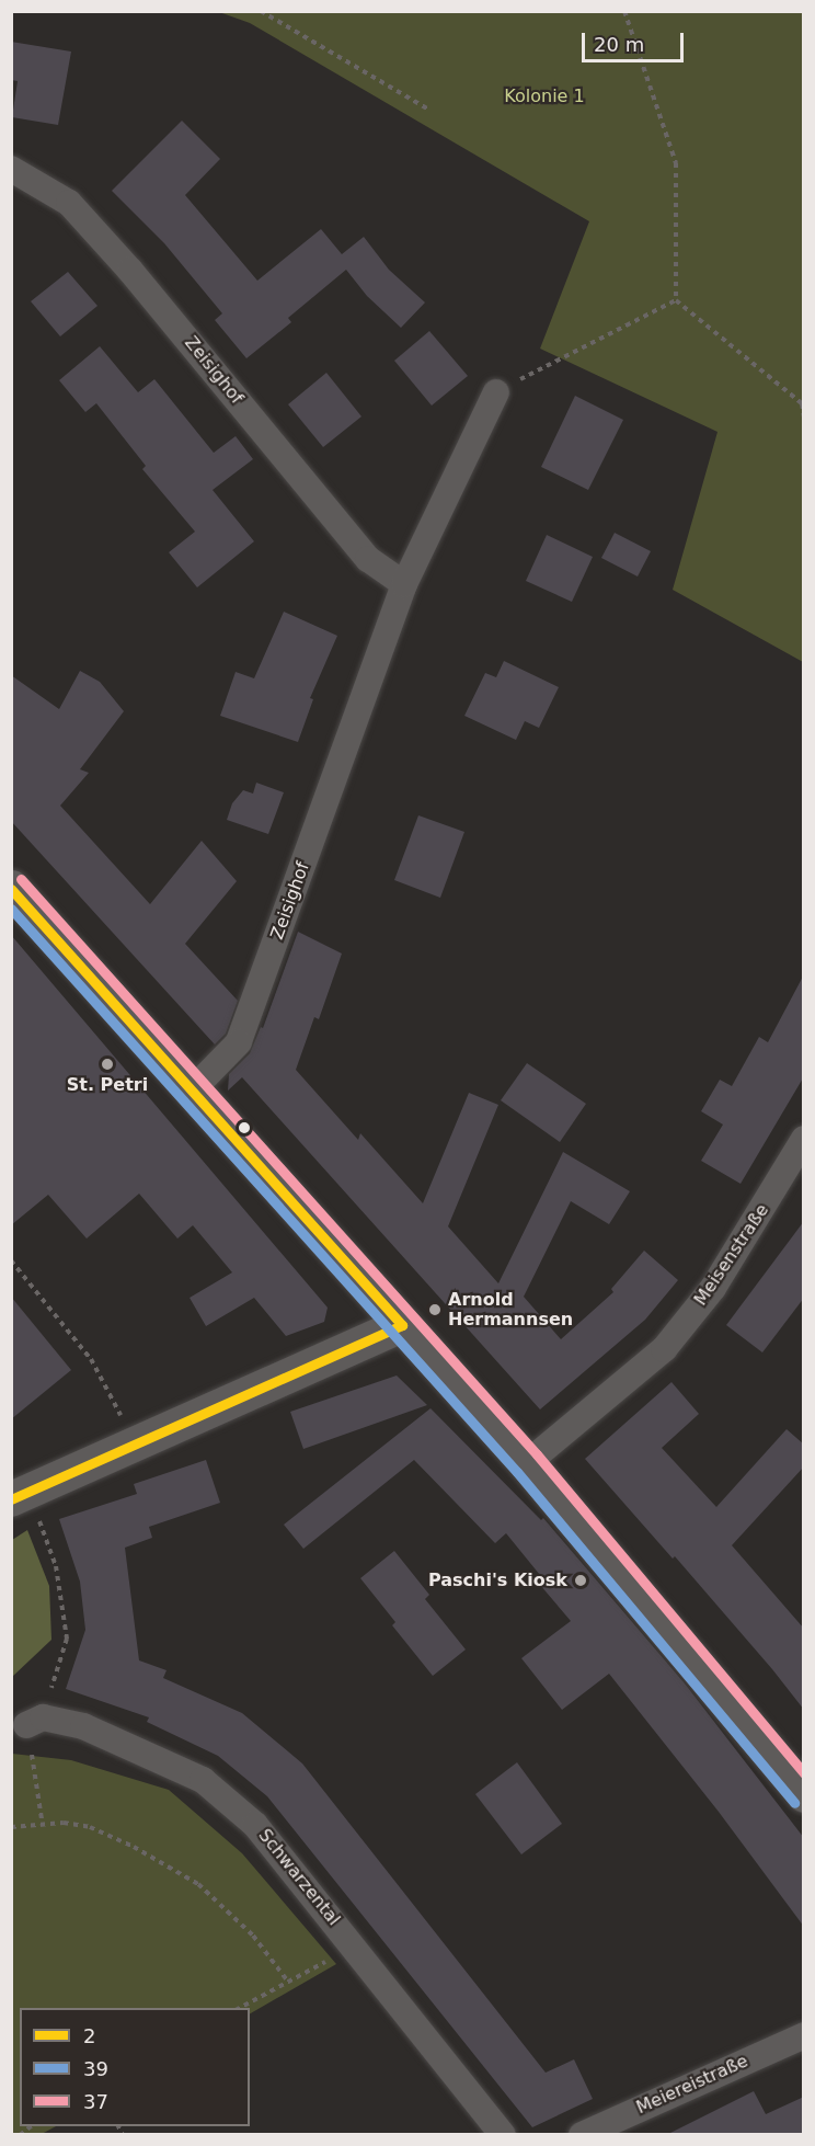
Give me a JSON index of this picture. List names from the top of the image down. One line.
{"streets":{"street":["Zeisighof","Meisenstraße","Schwarzental","Meiereistraße"]},"parks":["Kolonie 1"],"places":["St. Petri","Arnold Hermannsen","Paschi's Kiosk"],"lines":["transit line 37","transit line 2","transit line 39"],"legend":["2","39","37"],"scale_bar":"20 m"}
